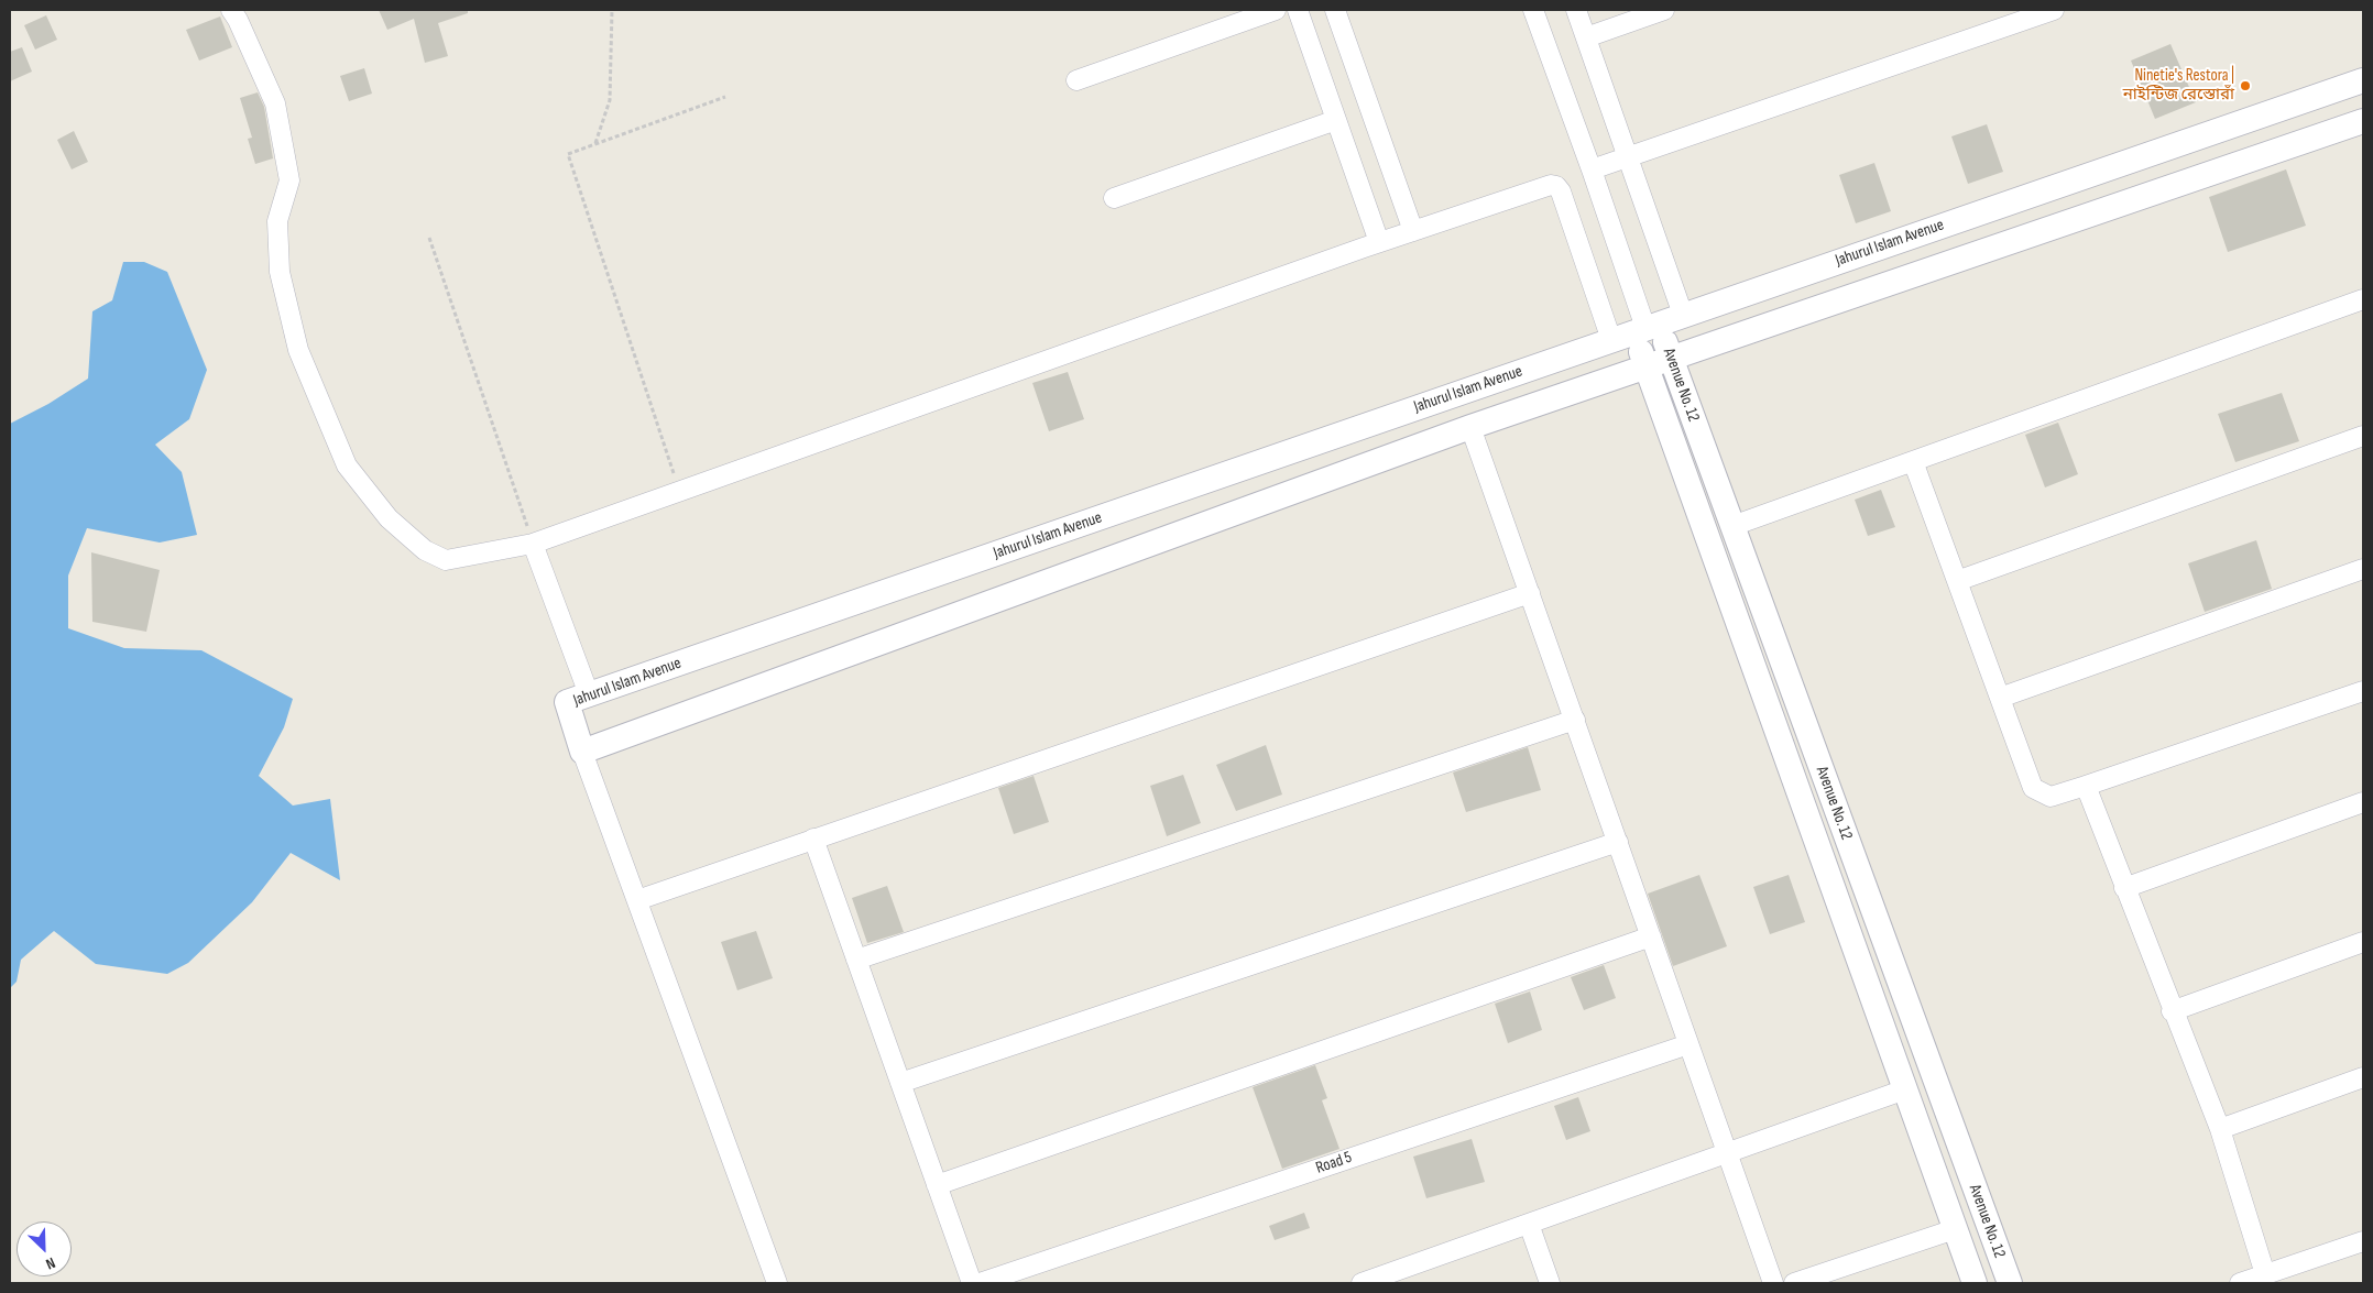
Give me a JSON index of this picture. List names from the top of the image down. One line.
{"streets":{"street":["Jahurul Islam Avenue","Avenue No. 12","Road 5"]},"crossings":[["Jahurul Islam Avenue","Avenue No. 12"]],"places":["Ninetie's Restora | নাইন্টিজ রেস্তোরাঁ"],"north":"bottom right"}
